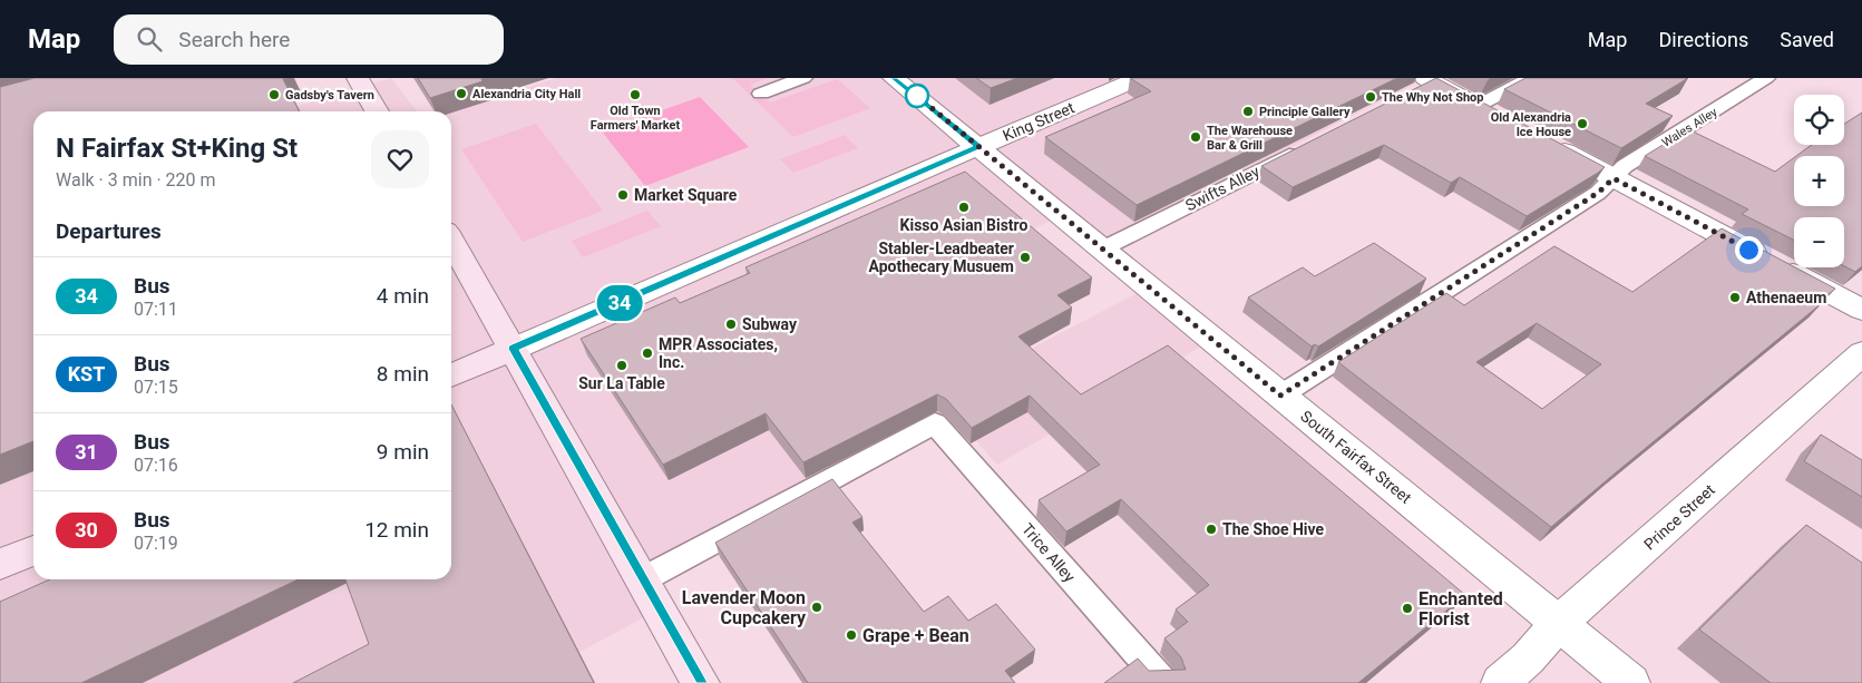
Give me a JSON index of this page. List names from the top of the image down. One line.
{"streets":{"main road":["King Street"],"street":["South Fairfax Street","Prince Street"],"lane":["Wales Alley","Swifts Alley","Trice Alley"]},"crossings":[["King Street","South Fairfax Street"],["Wales Alley","South Fairfax Street"],["Swifts Alley","South Fairfax Street"],["South Fairfax Street","Prince Street"]],"places":["Alexandria City Hall","Gadsby's Tavern","Old Town Farmers' Market","The Why Not Shop","Principle Gallery","Old Alexandria Ice House","The Warehouse Bar & Grill","Market Square","Kisso Asian Bistro","Stabler-Leadbeater Apothecary Musuem","Athenaeum","Subway","MPR Associates, Inc.","Sur La Table","The Shoe Hive","Lavender Moon Cupcakery","Enchanted Florist","Grape + Bean"],"lines":["bus line 34"],"page":{"header":"Map","search":"Search here","nav":["Map","Directions","Saved"],"on_map":"34","map_buttons":["+","−"],"heading":[["N Fairfax St+King St","Walk · 3 min · 220 m"],"Departures"],"list":[{"mark":"34","name":"Bus","note":"07:11","value":"4 min"},{"mark":"KST","name":"Bus","note":"07:15","value":"8 min"},{"mark":"31","name":"Bus","note":"07:16","value":"9 min"},{"mark":"30","name":"Bus","note":"07:19","value":"12 min"}]}}
